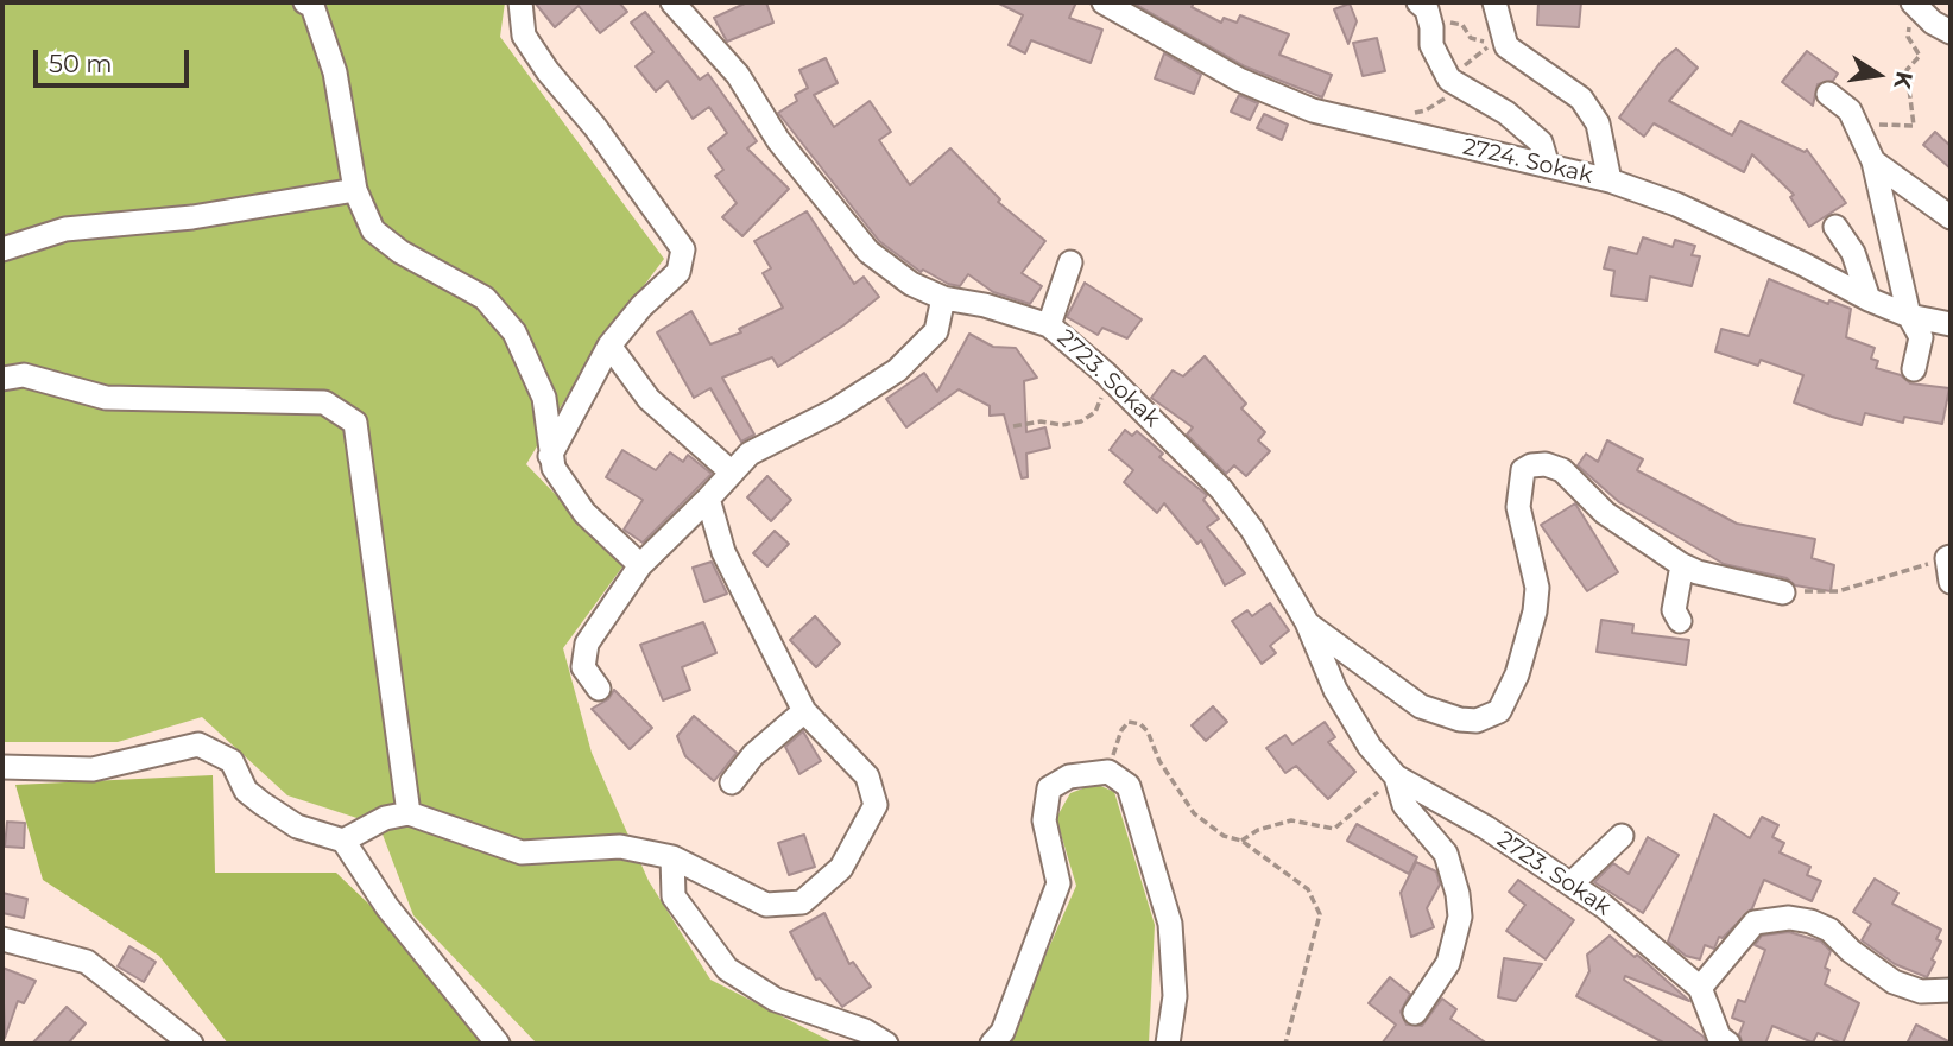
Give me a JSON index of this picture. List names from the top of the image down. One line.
{"streets":{"street":["2724. Sokak","2723. Sokak"]},"scale_bar":"50 m","north":"right"}
